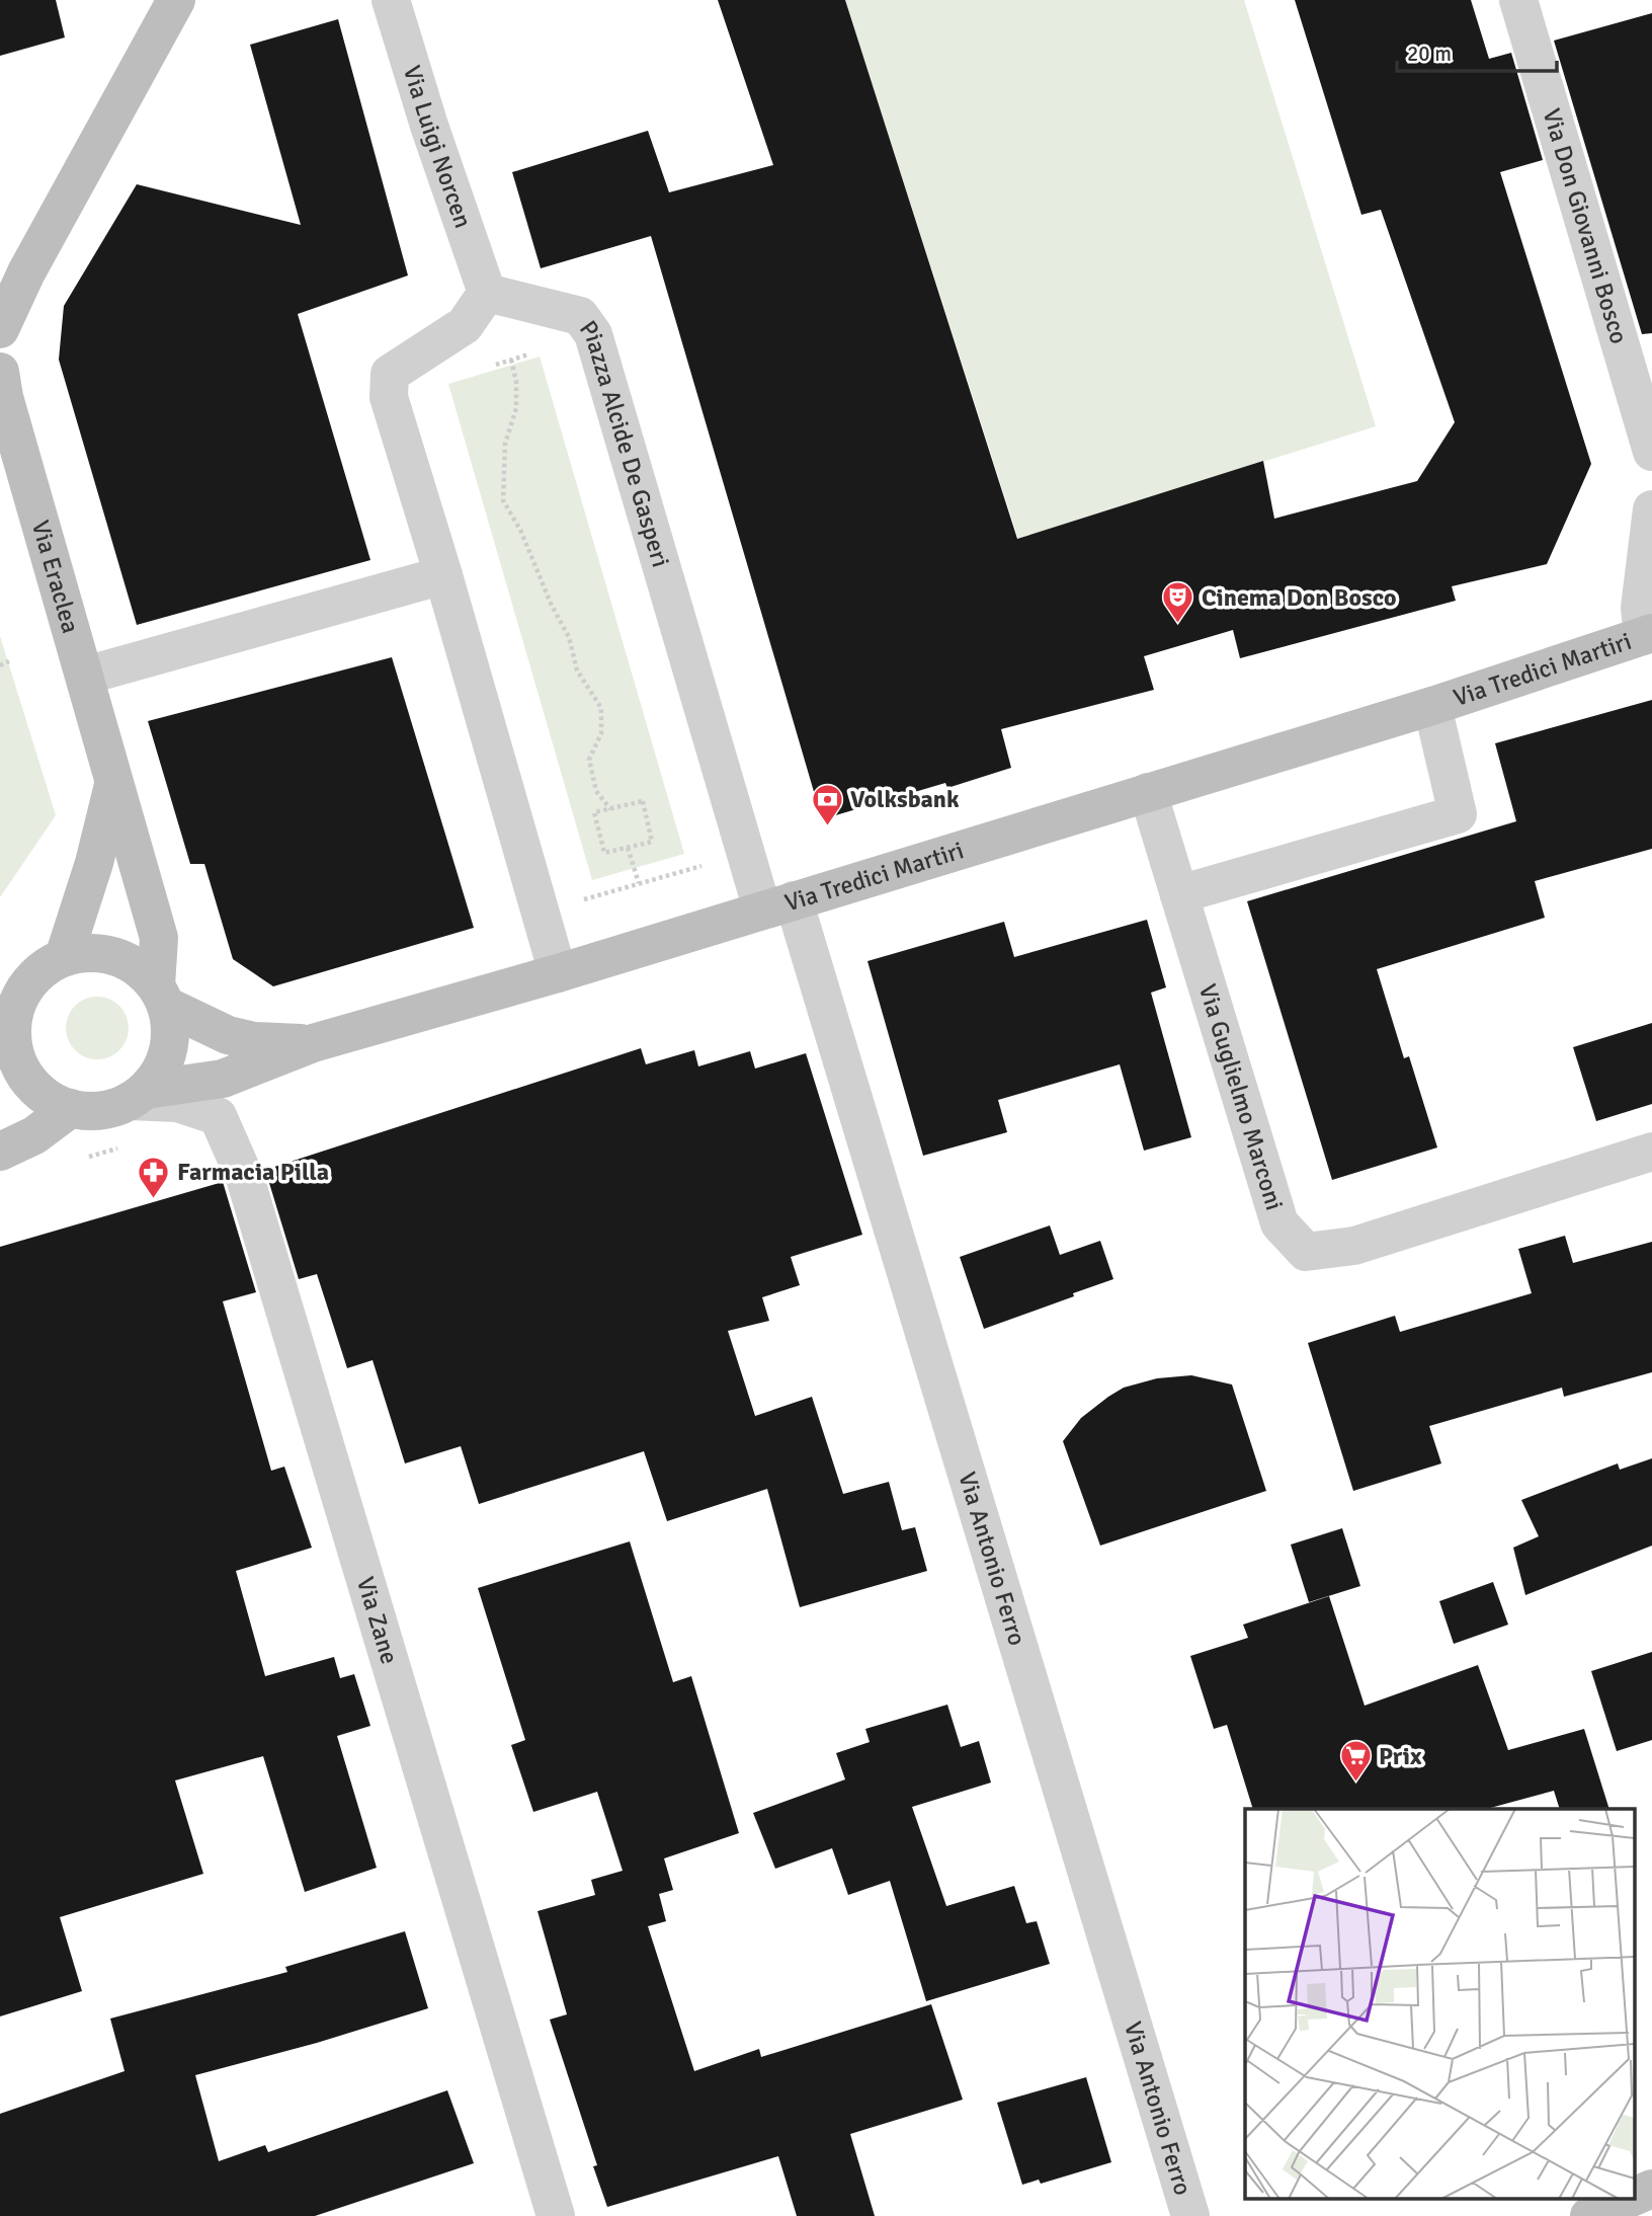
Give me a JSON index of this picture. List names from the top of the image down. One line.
{"streets":{"street":["Via Luigi Norcen","Via Don Giovanni Bosco","Piazza Alcide De Gasperi","Via Eraclea","Via Tredici Martiri","Via Guglielmo Marconi","Via Antonio Ferro","Via Zane"]},"crossings":[["Via Luigi Norcen","Piazza Alcide De Gasperi"],["Piazza Alcide De Gasperi","Via Tredici Martiri"],["Piazza Alcide De Gasperi","Via Antonio Ferro"],["Via Eraclea","Via Tredici Martiri"],["Via Eraclea","Via Zane"],["Via Tredici Martiri","Via Guglielmo Marconi"],["Via Tredici Martiri","Via Antonio Ferro"],["Via Tredici Martiri","Via Zane"]],"places":{"theatre":["Cinema Don Bosco"],"bank":["Volksbank"],"pharmacy":["Farmacia Pilla"],"supermarket":["Prix"]},"scale_bar":"20 m"}
